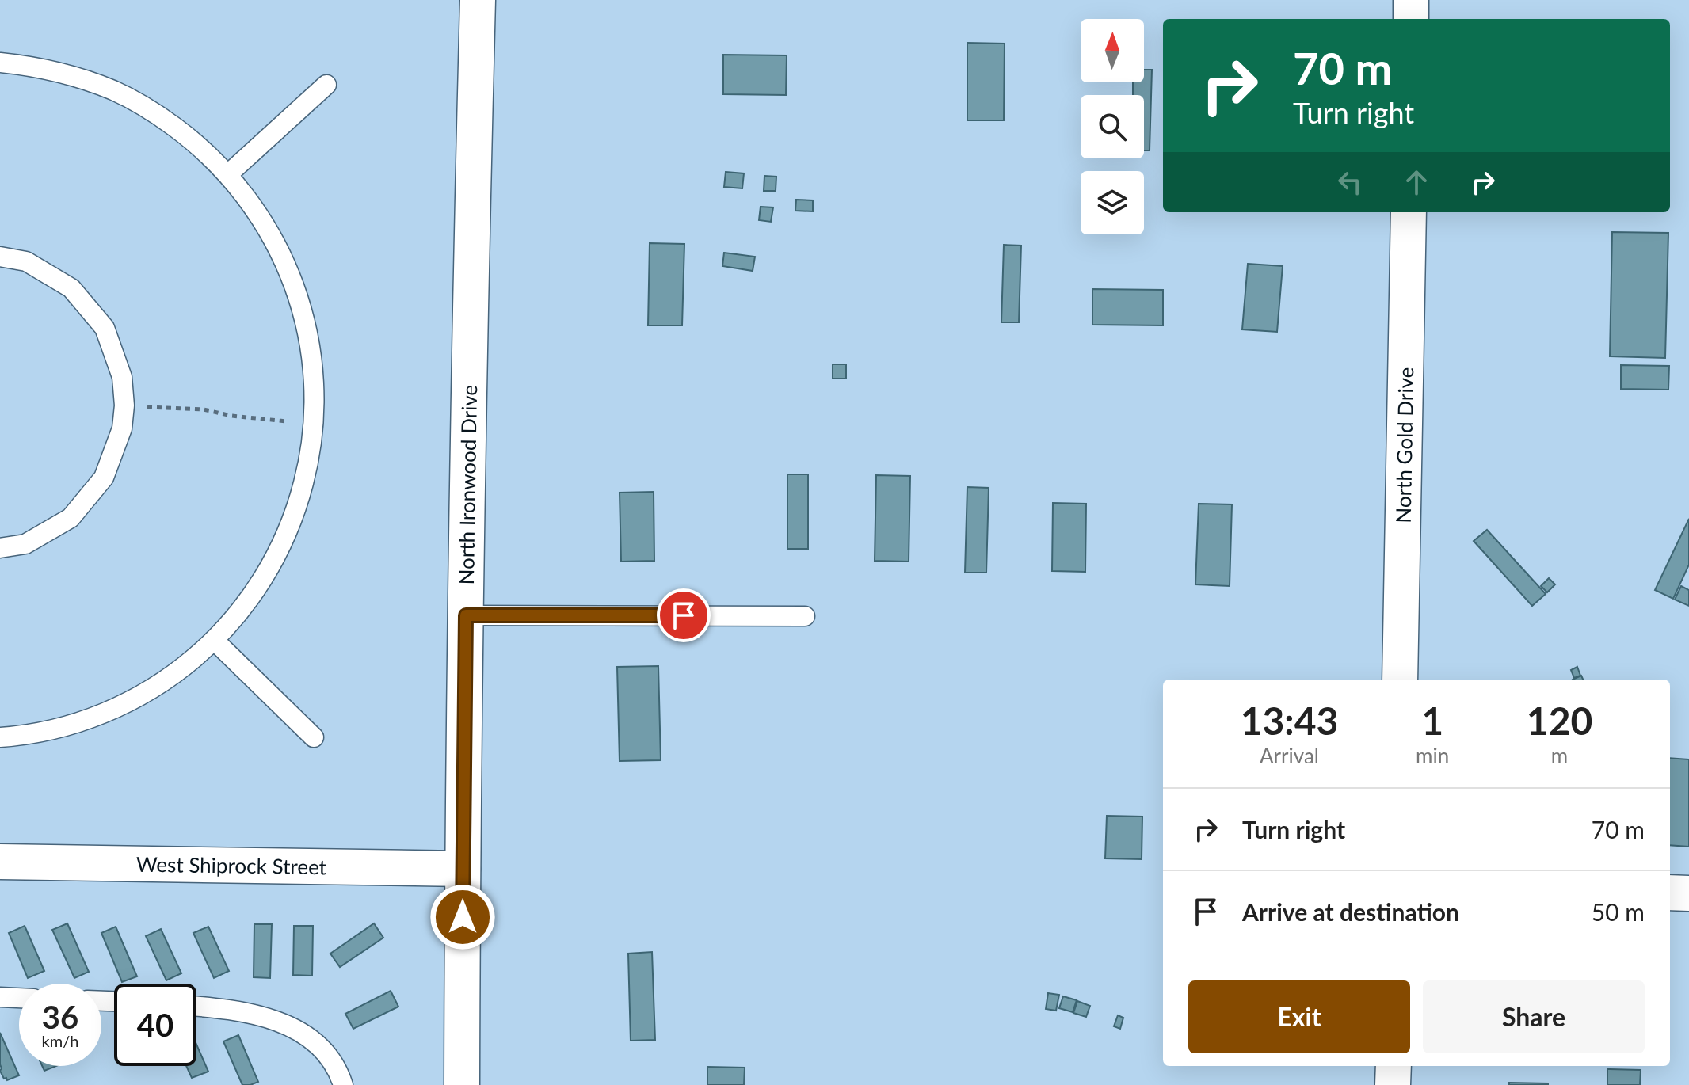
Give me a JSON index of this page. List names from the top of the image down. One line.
{"streets":{"street":["North Gold Drive","North Ironwood Drive","West Shiprock Street"]},"crossings":[["North Ironwood Drive","West Shiprock Street"]],"north":"top","page":{"turn":["70 m","Turn right"],"eta":["13:43","Arrival","1","min","120","m"],"list":[{"name":"Turn right","value":"70 m"},{"name":"Arrive at destination","value":"50 m"}],"buttons":["Exit","Share"],"speed":"36 km/h","limit":"40"}}
